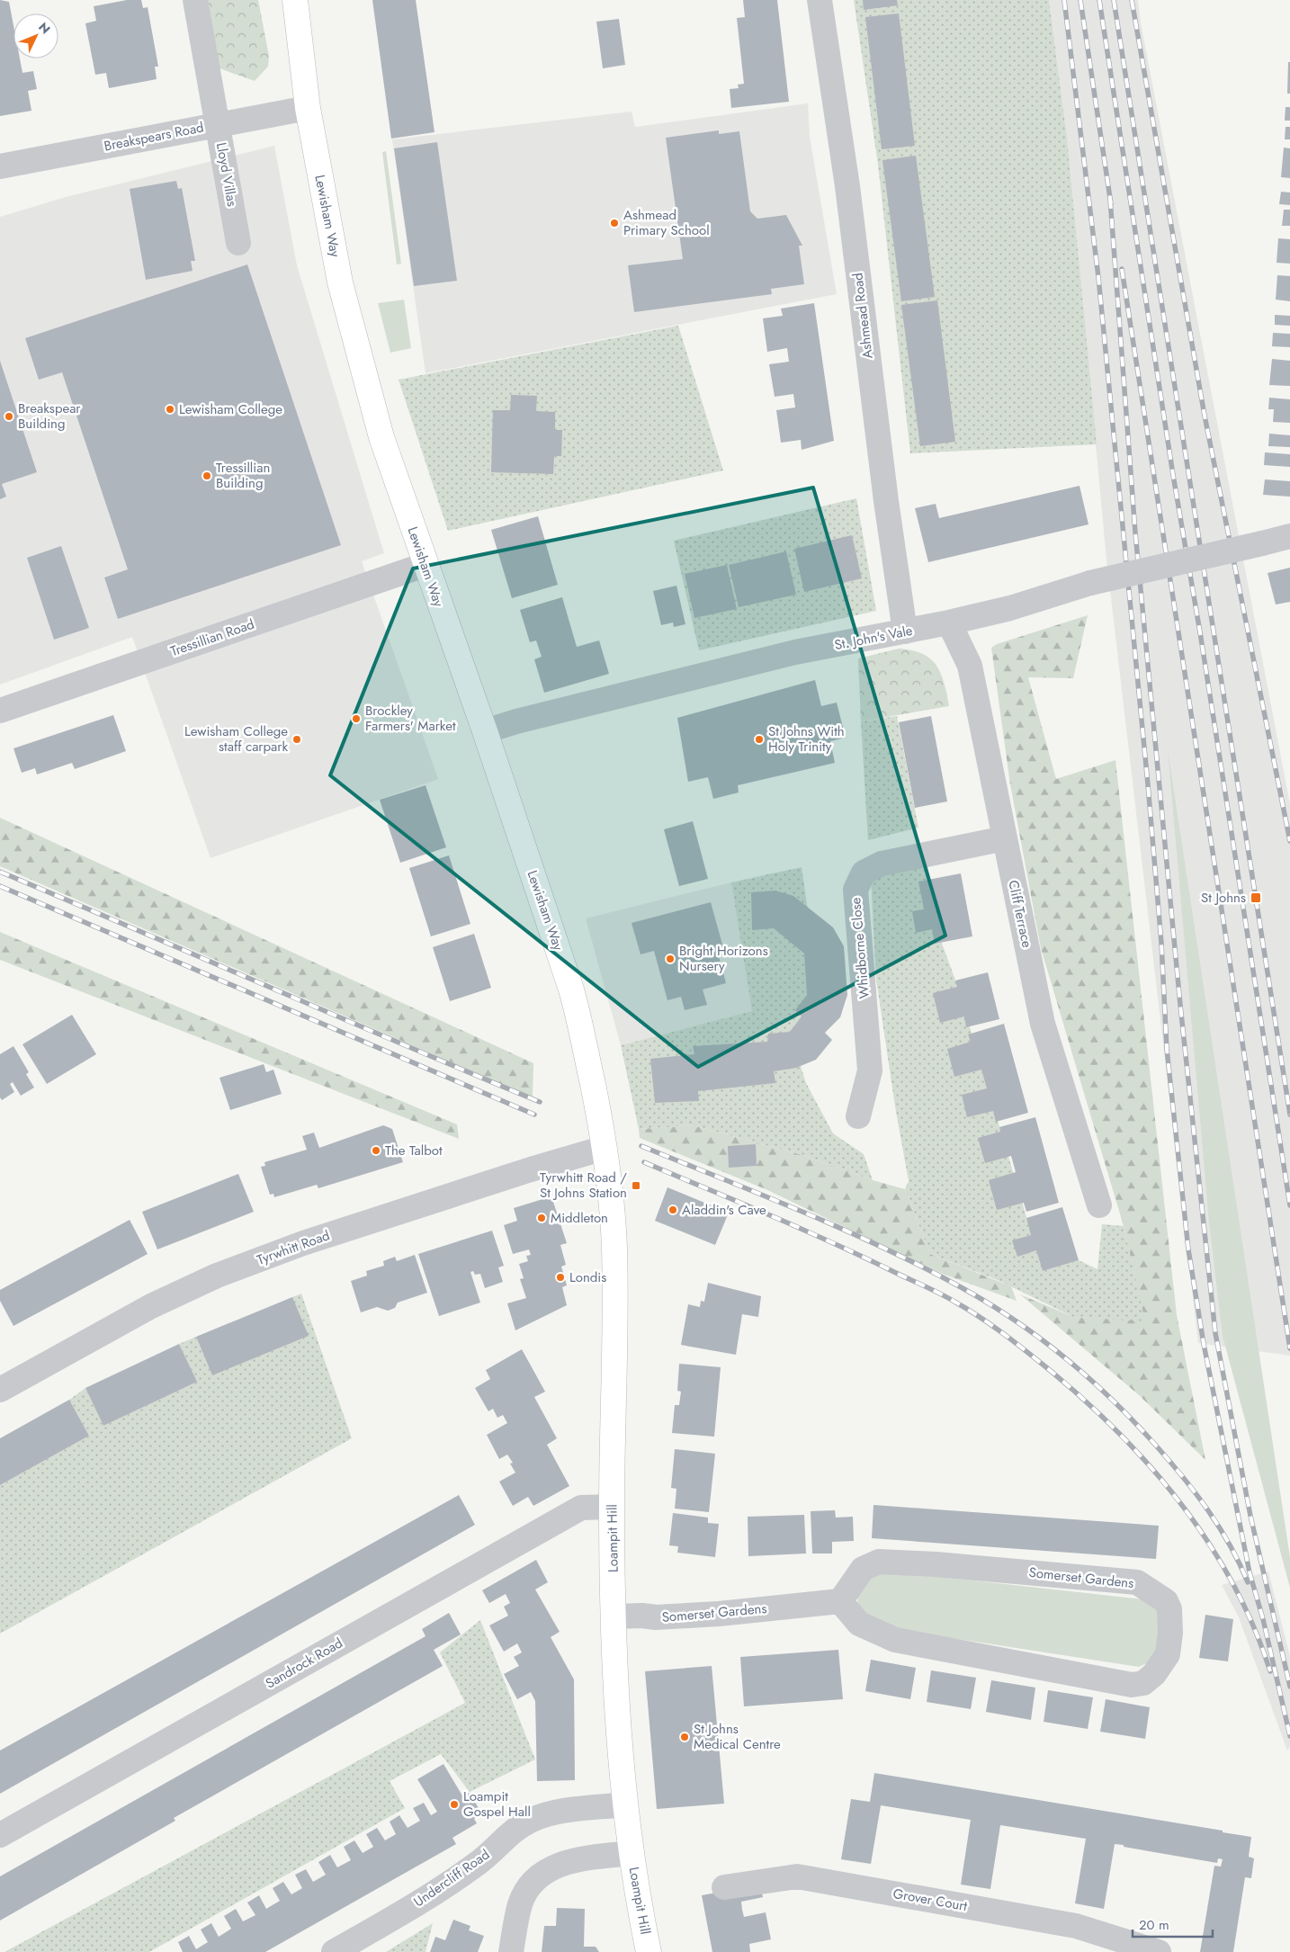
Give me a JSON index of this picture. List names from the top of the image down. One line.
{"streets":{"highway":["Lewisham Way","Loampit Hill"],"street":["Breakspears Road","Lloyd Villas","Ashmead Road","Tressillian Road","St. John's Vale","Cliff Terrace","Whidborne Close","Tyrwhitt Road","Somerset Gardens","Sandrock Road","Undercliff Road","Grover Court"]},"crossings":[["Breakspears Road","Lloyd Villas"],["Breakspears Road","Lewisham Way"],["Lewisham Way","Tressillian Road"],["Lewisham Way","St. John's Vale"],["Lewisham Way","Loampit Hill"],["Ashmead Road","St. John's Vale"],["St. John's Vale","Cliff Terrace"],["Cliff Terrace","Whidborne Close"],["Tyrwhitt Road","Loampit Hill"],["Loampit Hill","Somerset Gardens"],["Loampit Hill","Sandrock Road"],["Loampit Hill","Undercliff Road"]],"places":{"other":["Ashmead Primary School","Lewisham College","Breakspear Building","Tressillian Building","Brockley Farmers' Market","Lewisham College staff carpark","St Johns With Holy Trinity","Bright Horizons Nursery","The Talbot","Aladdin's Cave","Middleton","Londis","St Johns Medical Centre","Loampit Gospel Hall"],"transit":["St Johns","Tyrwhitt Road / St Johns Station"]},"scale_bar":"20 m","north":"top right"}
